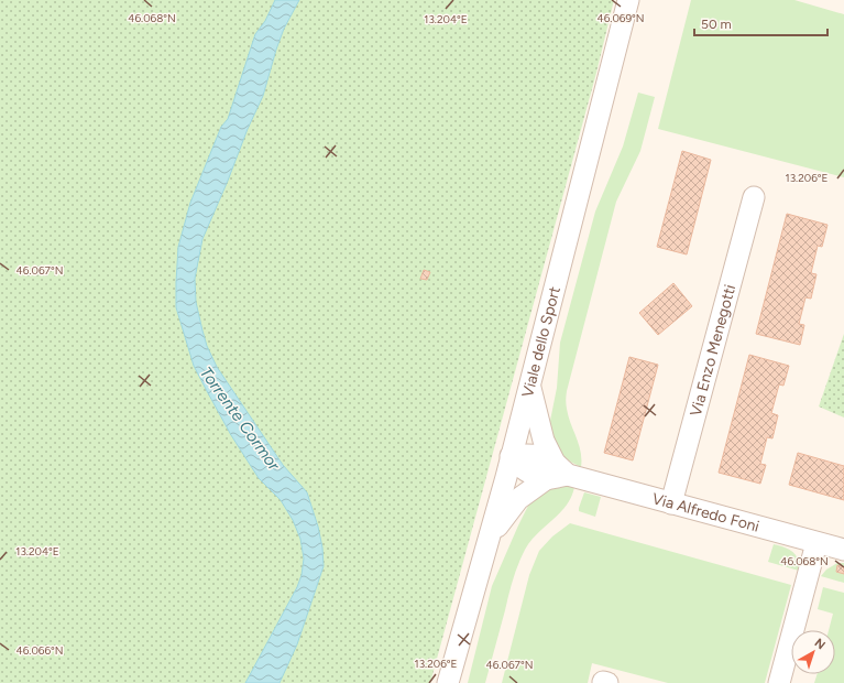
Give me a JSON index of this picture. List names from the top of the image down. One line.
{"streets":{"street":["Viale dello Sport","Via Enzo Menegotti","Via Alfredo Foni"]},"crossings":[["Viale dello Sport","Via Alfredo Foni"],["Via Enzo Menegotti","Via Alfredo Foni"]],"water":["Torrente Cormor"],"scale_bar":"50 m","north":"top right","coordinates":["46.069°N","46.068°N","13.204°E","13.206°E","46.067°N","46.066°N"]}
